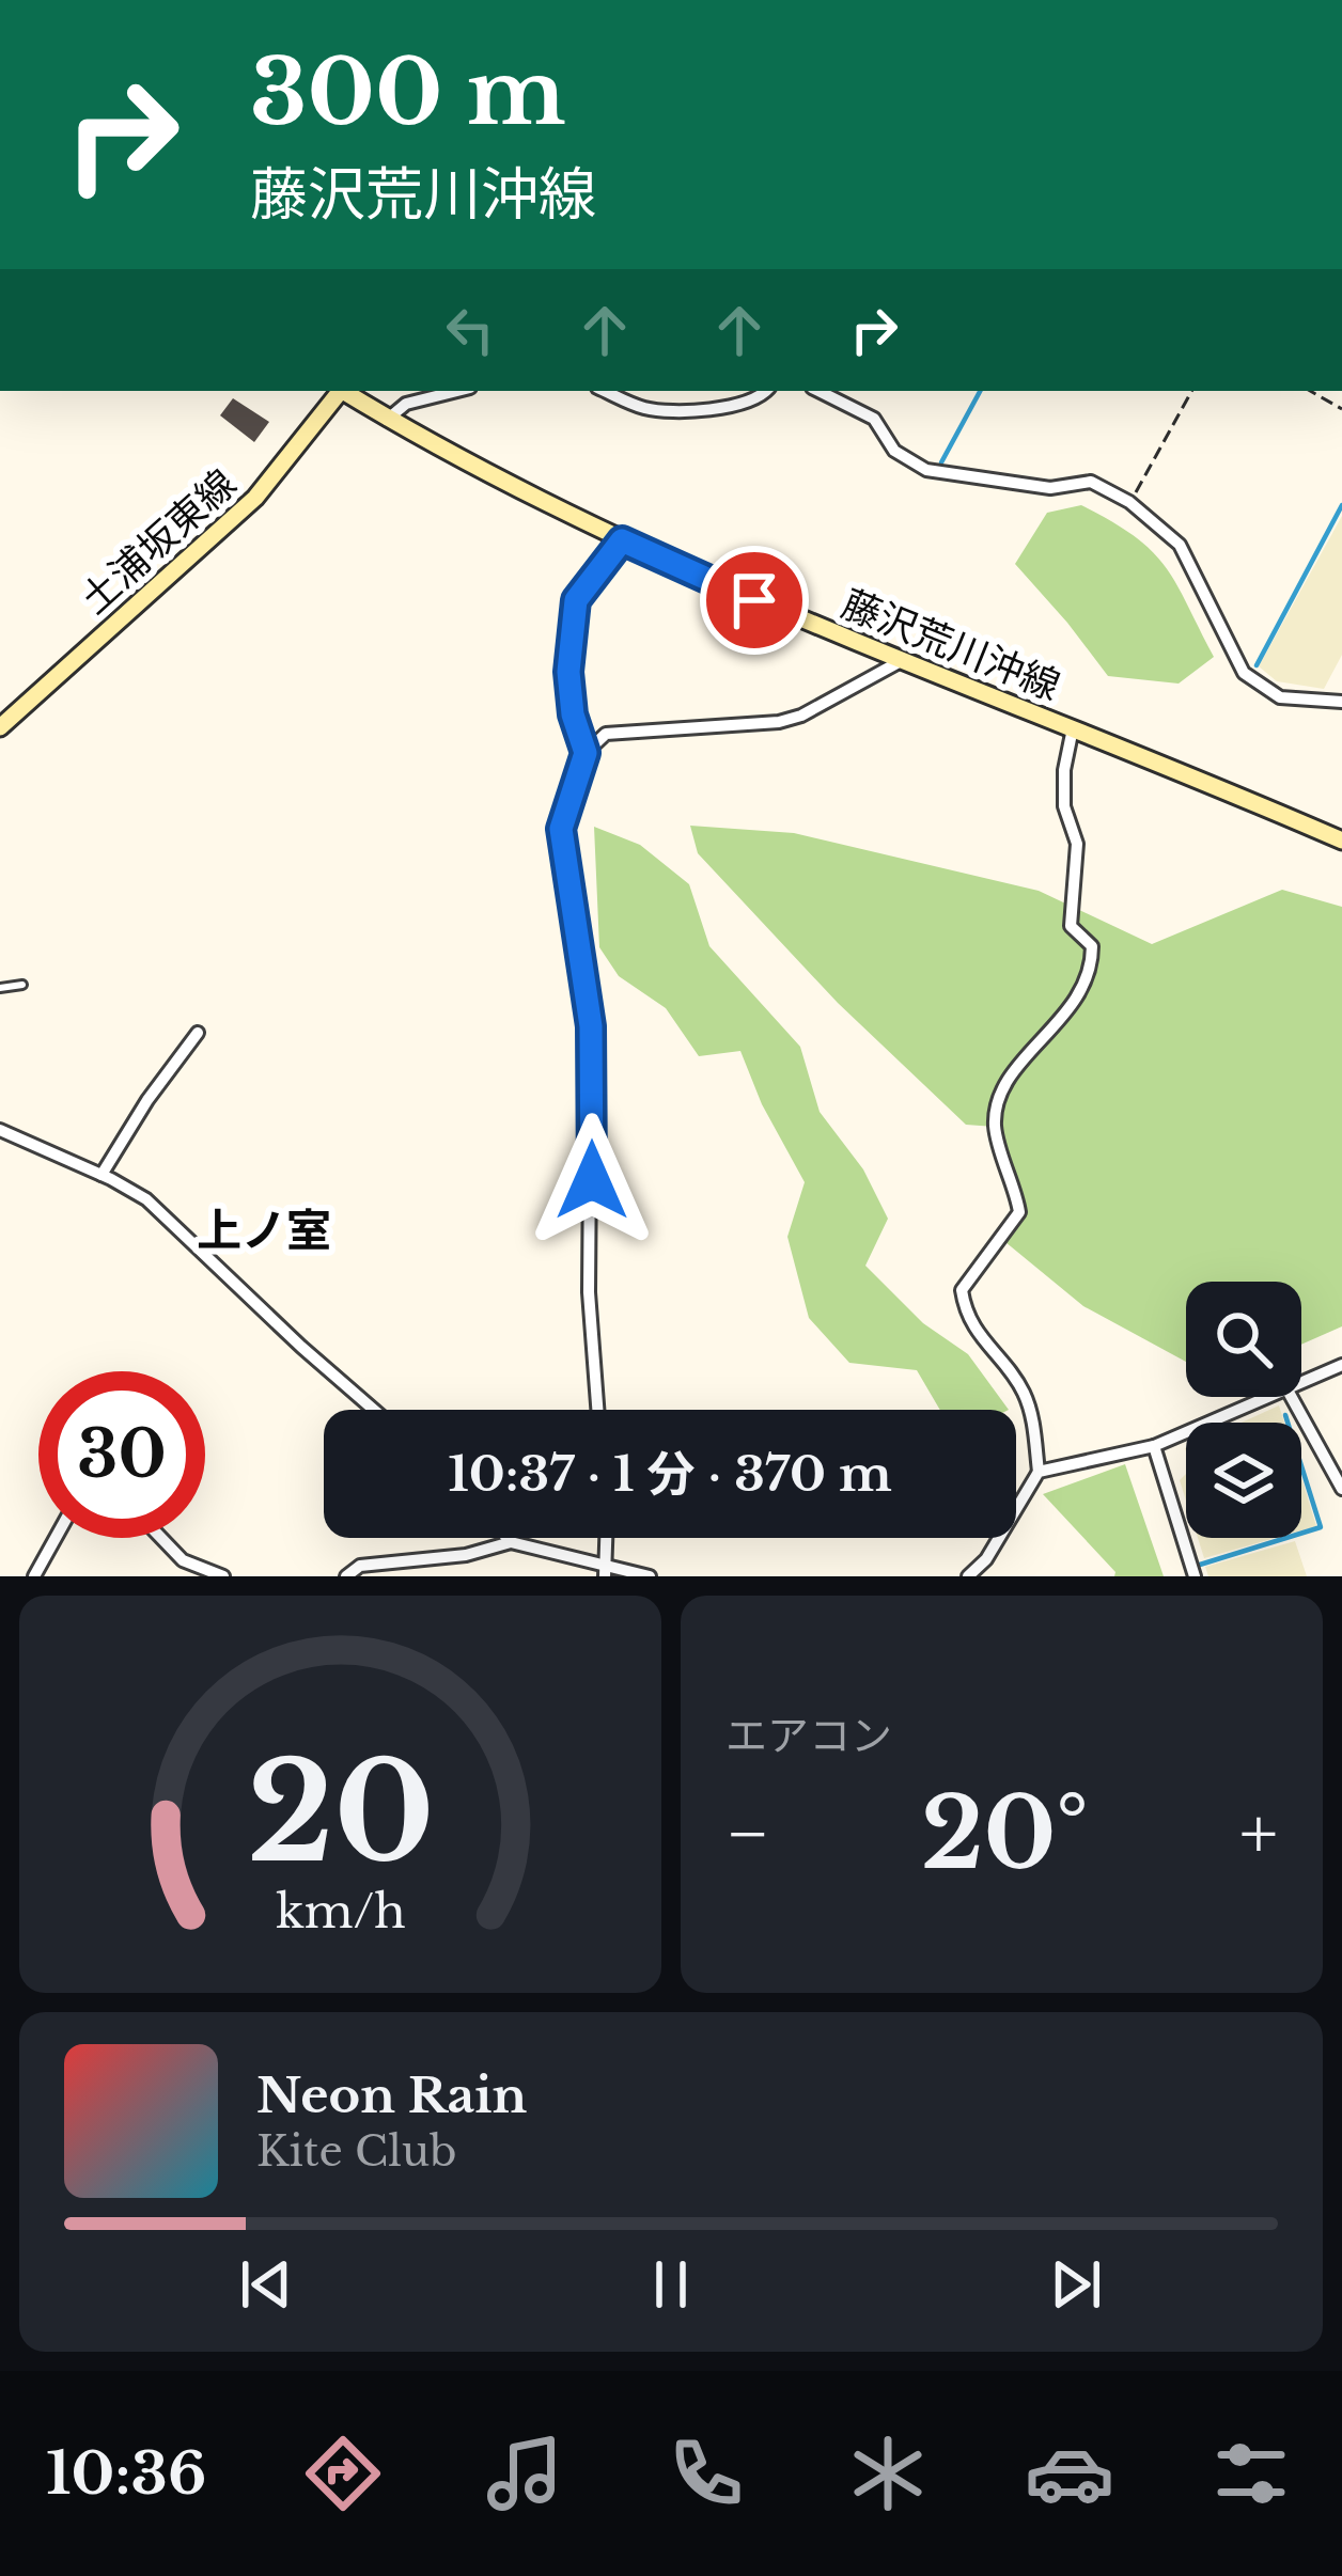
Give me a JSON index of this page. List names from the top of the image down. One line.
{"streets":{"main road":["土浦坂東線","藤沢荒川沖線"]},"districts":["上ノ室"],"page":{"turn":["300 m","藤沢荒川沖線"],"limit":"30","trip":"10:37 · 1 分 · 370 m","tile":"エアコン","heat":["−","20°","+"],"song":["Neon Rain","Kite Club"],"tabs":"10:36","gauge":["20","km/h"]}}
